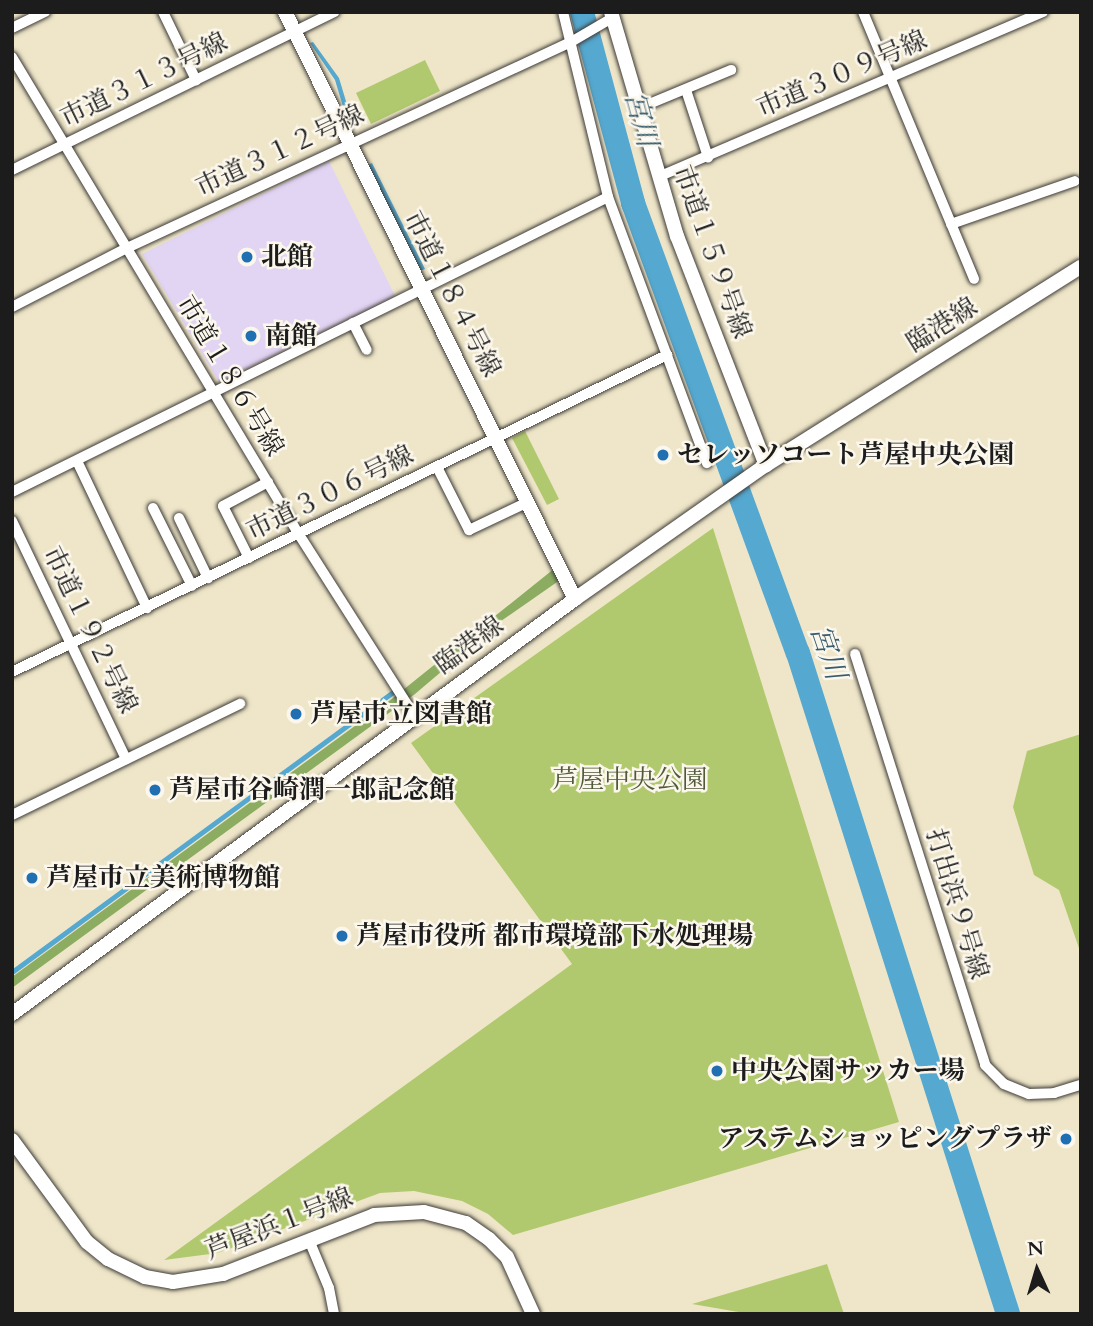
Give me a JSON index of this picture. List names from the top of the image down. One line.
{"streets":{"street":["市道３０９号線","市道３１３号線","市道３１２号線","市道１５９号線","市道１８４号線","臨港線","市道１８６号線","市道３０６号線","市道１９２号線","打出浜９号線","芦屋浜１号線"]},"crossings":[["市道３０９号線","市道１５９号線"],["市道３１３号線","市道１８４号線"],["市道３１３号線","市道１８６号線"],["市道３１２号線","市道１５９号線"],["市道３１２号線","市道１８４号線"],["市道３１２号線","市道１８６号線"],["市道１５９号線","臨港線"],["市道１８４号線","臨港線"],["市道１８４号線","市道３０６号線"],["臨港線","市道１８６号線"],["市道１８６号線","市道３０６号線"],["市道３０６号線","市道１９２号線"]],"water":["宮川"],"parks":["芦屋中央公園"],"places":["北館","南館","セレッソコート芦屋中央公園","芦屋市立図書館","芦屋市谷崎潤一郎記念館","芦屋市立美術博物館","芦屋市役所 都市環境部下水処理場","中央公園サッカー場","アステムショッピングプラザ"],"north":"top"}
